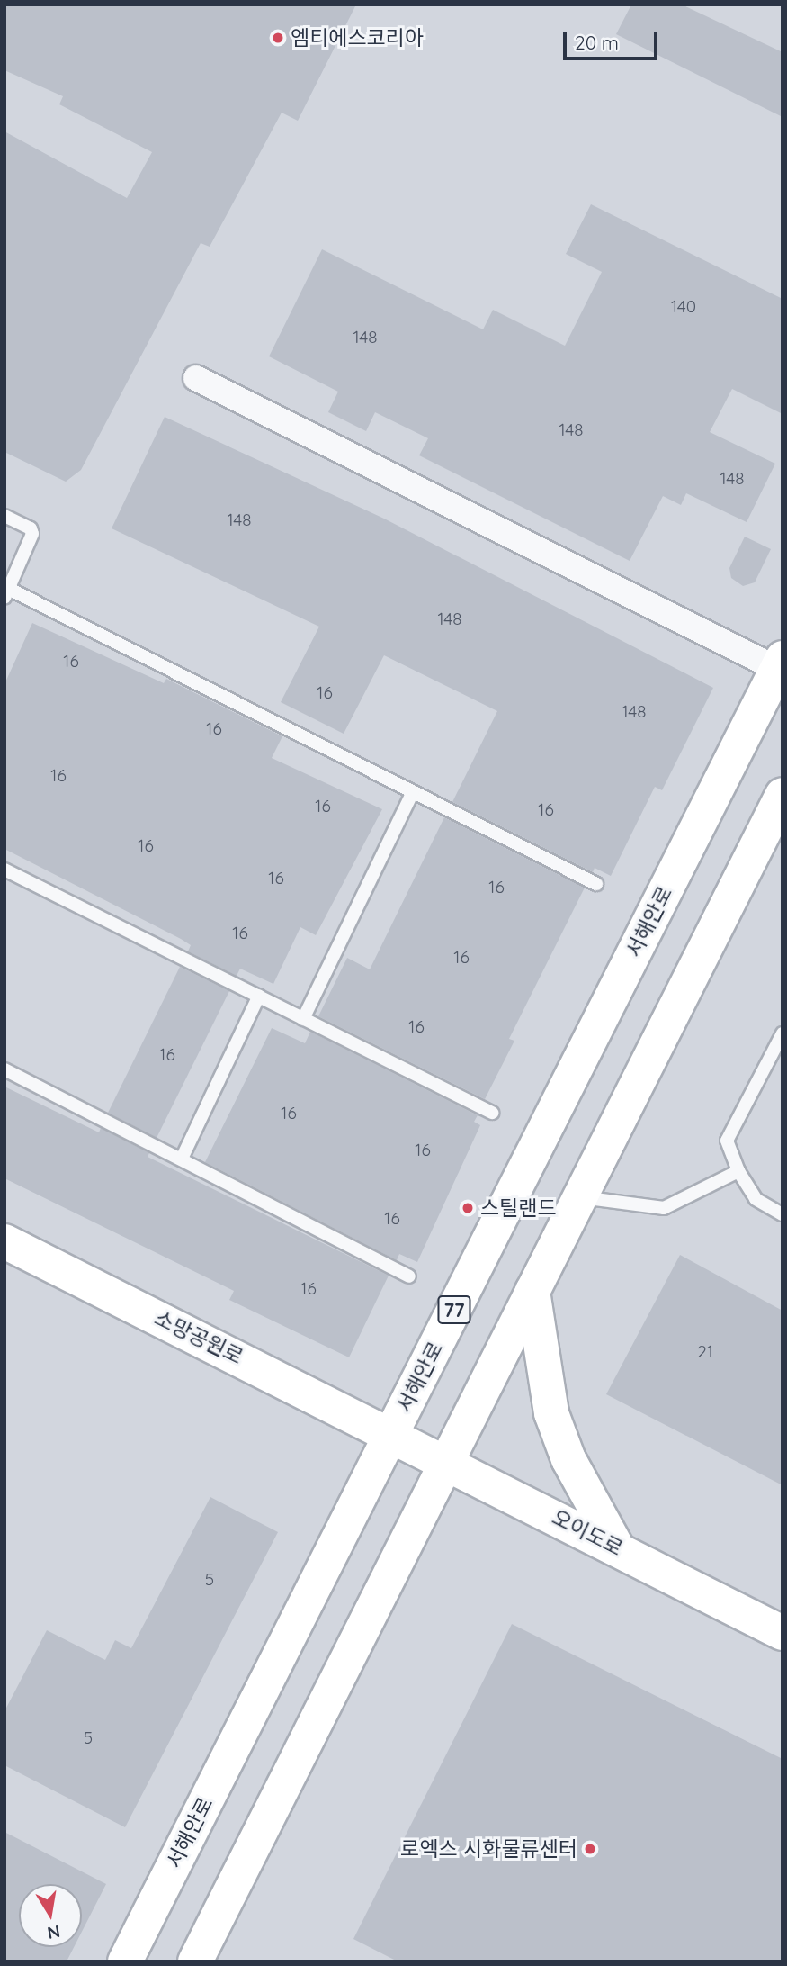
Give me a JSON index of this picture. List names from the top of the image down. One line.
{"streets":{"main road":["서해안로","77","소망공원로","오이도로"]},"crossings":[["서해안로","소망공원로"],["서해안로","오이도로"],["소망공원로","오이도로"]],"places":["엠티에스코리아","스틸랜드","로엑스 시화물류센터"],"house_numbers":["140","148","148","148","148","148","16","16","148","16","16","16","16","16","16","16","16","16","16","16","16","16","16","16","21","5","5"],"scale_bar":"20 m","north":"bottom"}
